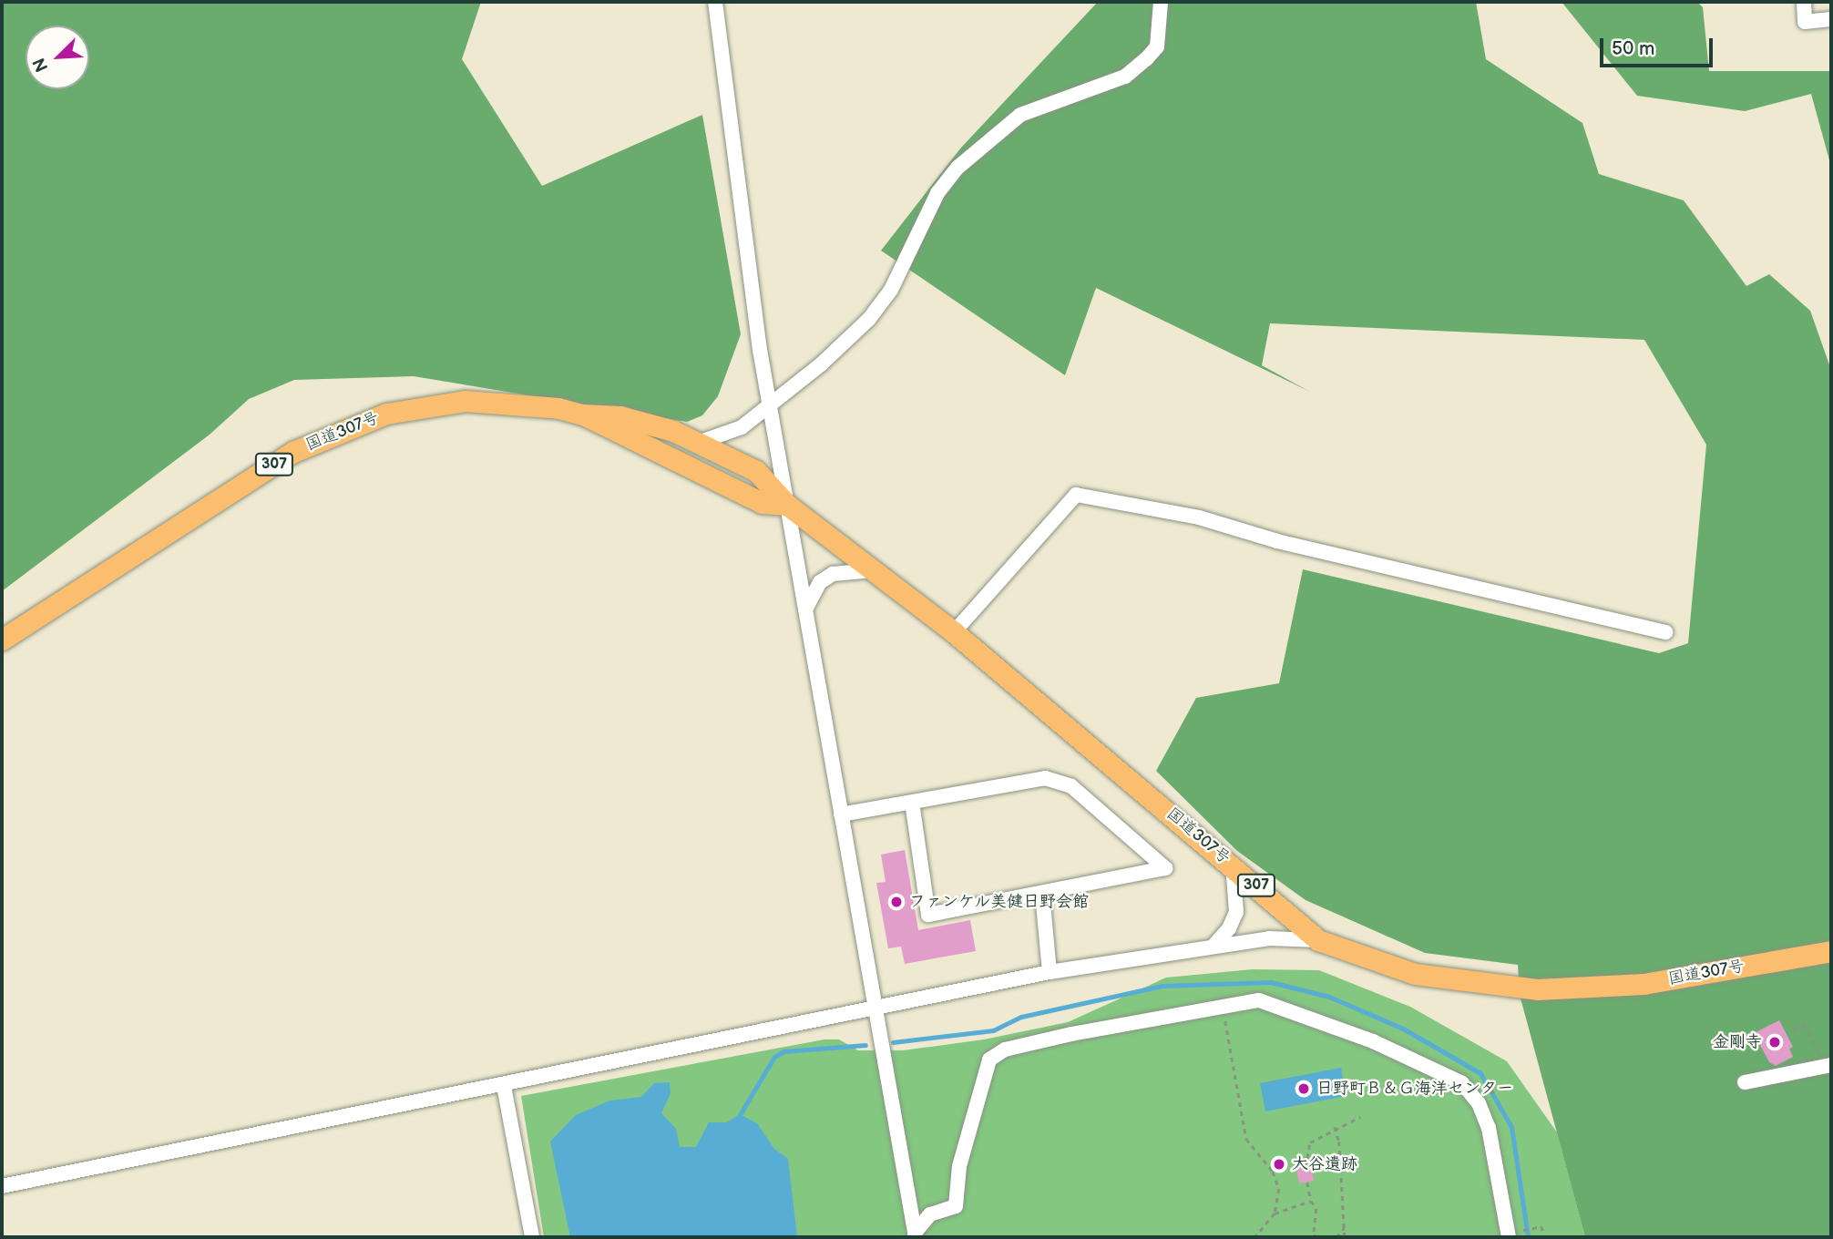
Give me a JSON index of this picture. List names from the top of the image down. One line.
{"streets":{"highway":["国道307号","307"]},"places":["ファンケル美健日野会館","金剛寺","日野町Ｂ＆Ｇ海洋センター","大谷遺跡"],"scale_bar":"50 m","north":"bottom left"}
